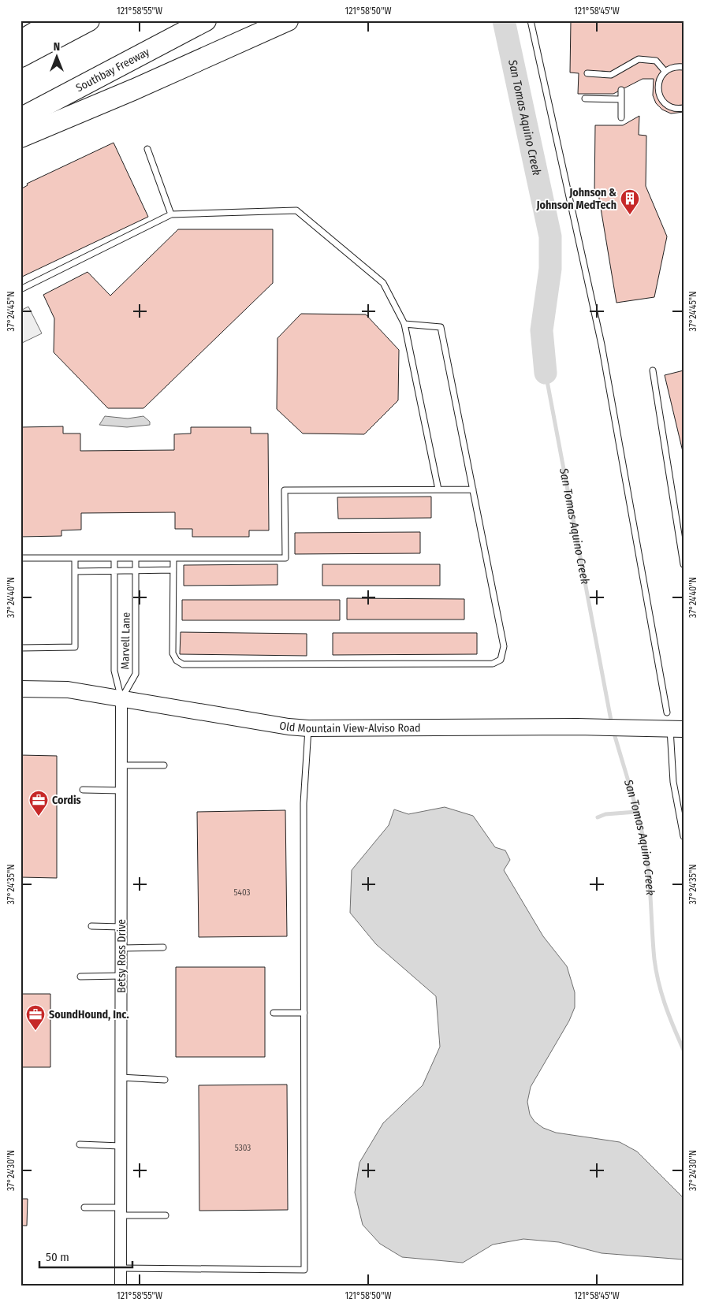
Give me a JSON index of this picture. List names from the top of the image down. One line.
{"streets":{"highway":["Southbay Freeway"],"street":["Old Mountain View-Alviso Road","Betsy Ross Drive"],"lane":["Marvell Lane"]},"crossings":[["Marvell Lane","Old Mountain View-Alviso Road"],["Marvell Lane","Betsy Ross Drive"],["Old Mountain View-Alviso Road","Betsy Ross Drive"]],"water":["San Tomas Aquino Creek"],"places":{"building":["Johnson & Johnson MedTech"],"office":["Cordis","SoundHound, Inc."]},"house_numbers":["5403","5303"],"scale_bar":"50 m","north":"top","coordinates":["121°58'55\"W","121°58'50\"W","121°58'45\"W","37°24'45\"N","37°24'40\"N","37°24'35\"N","37°24'30\"N"]}
